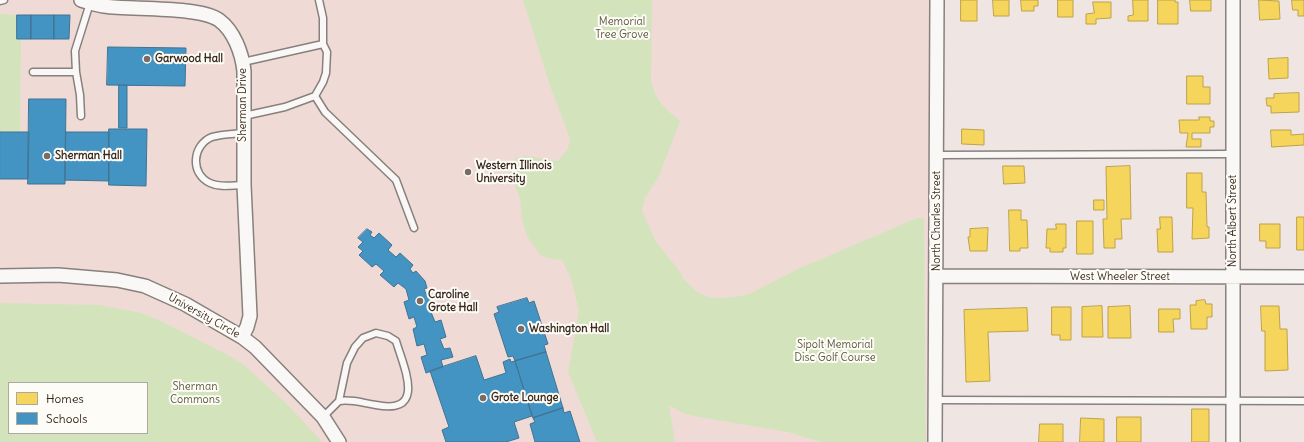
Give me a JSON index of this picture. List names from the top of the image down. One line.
{"streets":{"street":["Sherman Drive","North Charles Street","North Albert Street","West Wheeler Street","University Circle"]},"crossings":[["Sherman Drive","University Circle"],["North Charles Street","West Wheeler Street"],["North Albert Street","West Wheeler Street"]],"parks":["Memorial Tree Grove","Sipolt Memorial Disc Golf Course","Sherman Commons"],"places":["Garwood Hall","Sherman Hall","Western Illinois University","Caroline Grote Hall","Washington Hall","Grote Lounge"],"legend":["Homes","Schools"]}
